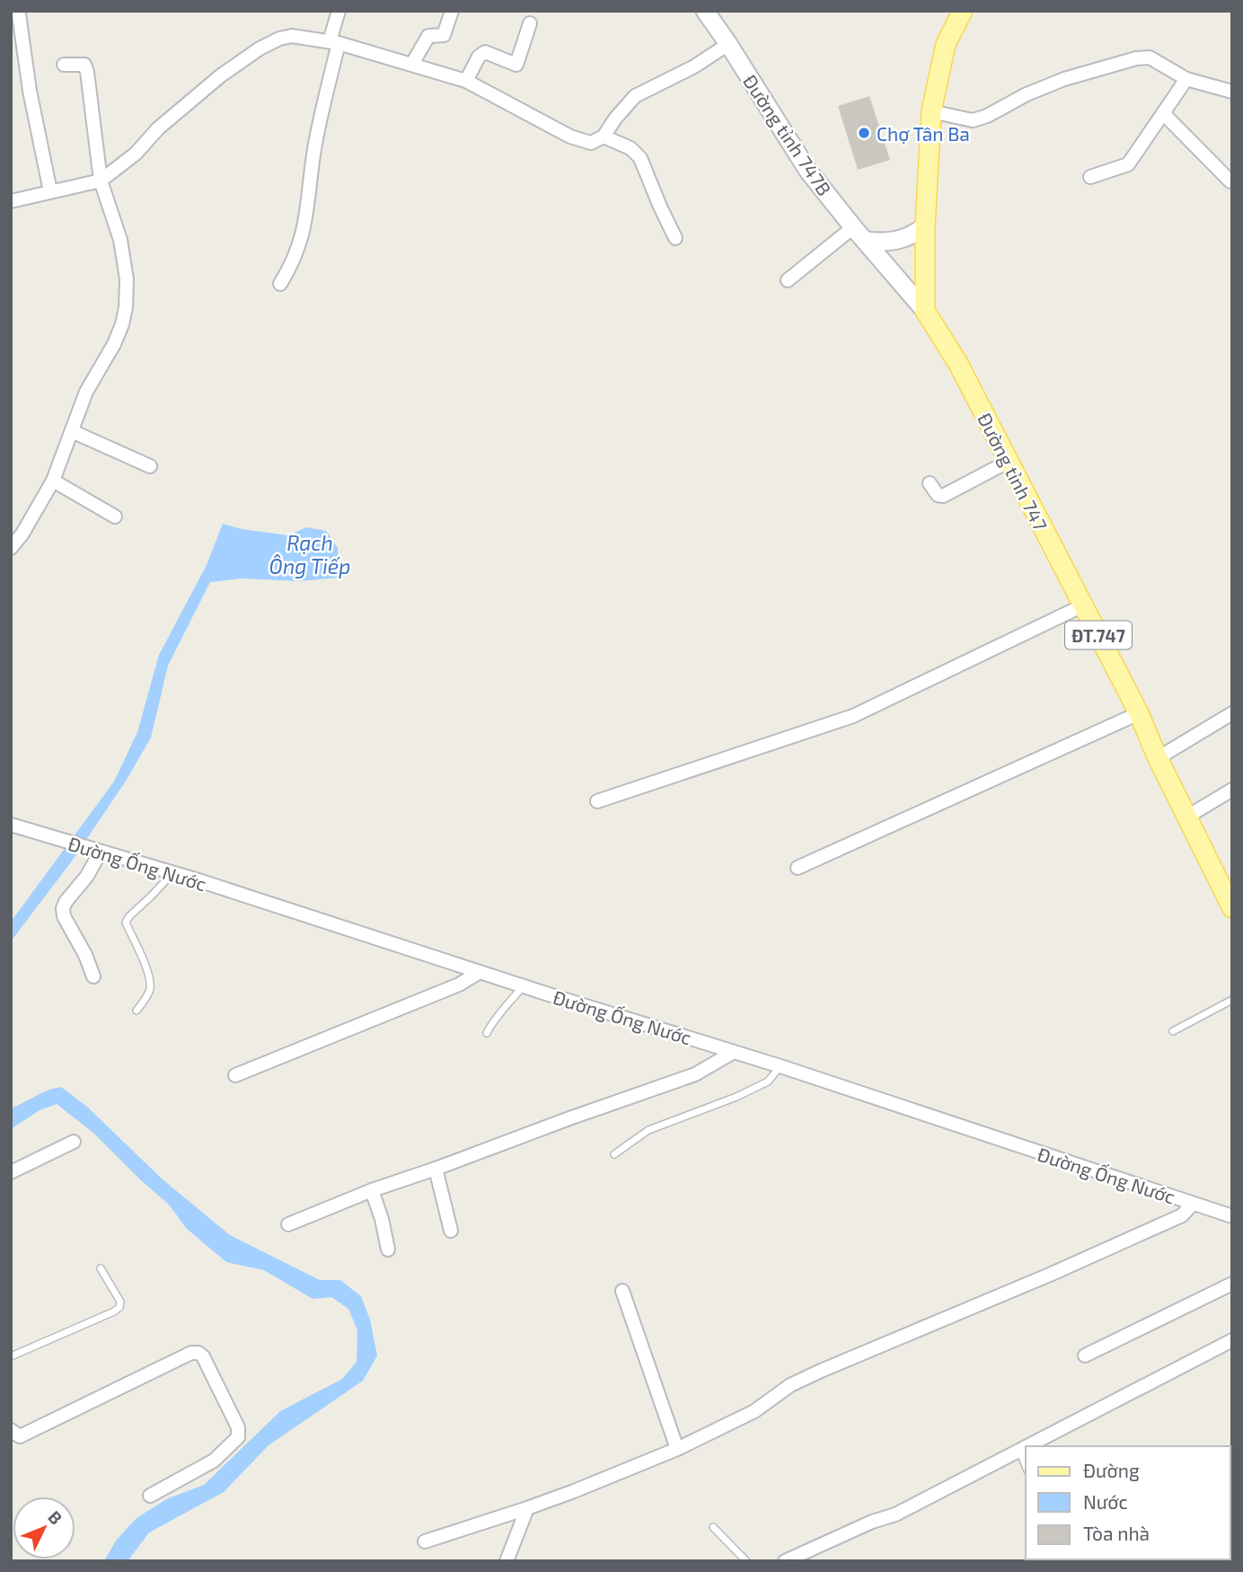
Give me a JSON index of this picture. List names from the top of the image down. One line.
{"streets":{"main road":["Đường tỉnh 747B","Đường tỉnh 747","ĐT.747"],"street":["Đường Ống Nước"]},"crossings":[["Đường tỉnh 747B","Đường tỉnh 747"]],"water":["Rạch Ông Tiếp"],"places":["Chợ Tân Ba"],"legend":["Đường","Nước","Tòa nhà"],"north":"top right"}
